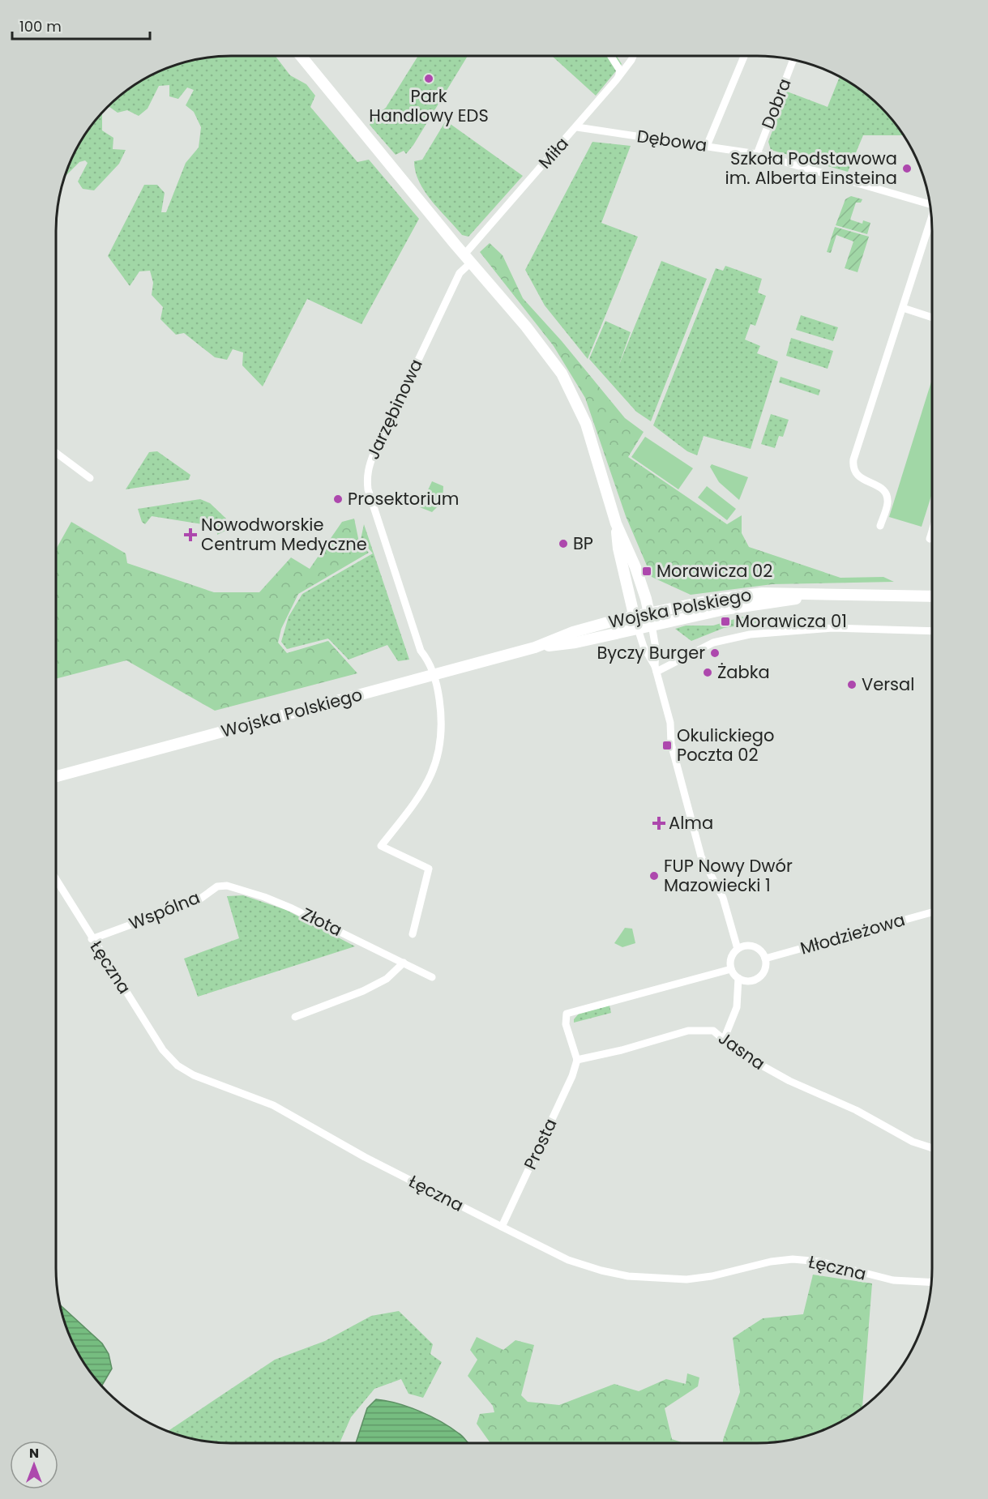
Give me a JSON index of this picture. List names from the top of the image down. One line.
{"streets":{"main road":["Wojska Polskiego"],"street":["Dobra","Dębowa","Miła","Jarzębinowa","Wspólna","Złota","Młodzieżowa","Łęczna","Jasna","Prosta"]},"crossings":[["Dobra","Dębowa"],["Dębowa","Miła"],["Miła","Jarzębinowa"],["Jarzębinowa","Wojska Polskiego"],["Wspólna","Złota"],["Wspólna","Łęczna"],["Łęczna","Prosta"],["Jasna","Prosta"]],"places":{"other":["Park Handlowy EDS","Szkoła Podstawowa im. Alberta Einsteina","Prosektorium","BP","Byczy Burger","Żabka","Versal","FUP Nowy Dwór Mazowiecki 1"],"health":["Nowodworskie Centrum Medyczne","Alma"],"transit":["Morawicza 02","Morawicza 01","Okulickiego Poczta 02"]},"scale_bar":"100 m","north":"top"}
